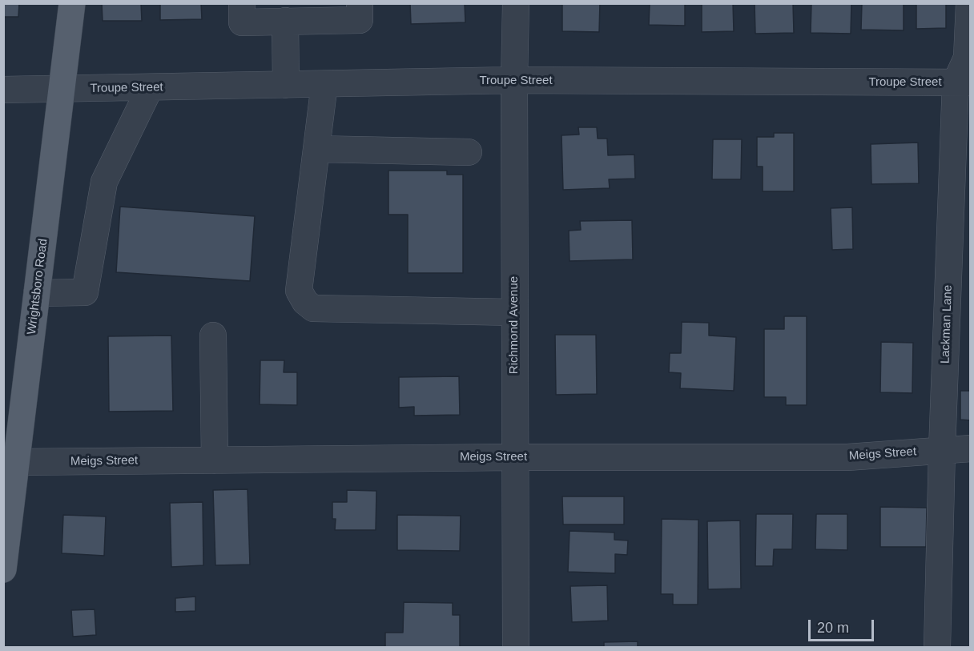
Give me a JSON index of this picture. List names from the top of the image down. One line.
{"streets":{"main road":["Wrightsboro Road"],"street":["Troupe Street","Lackman Lane","Richmond Avenue","Meigs Street"]},"crossings":[["Troupe Street","Wrightsboro Road"],["Troupe Street","Lackman Lane"],["Troupe Street","Richmond Avenue"],["Wrightsboro Road","Meigs Street"],["Lackman Lane","Meigs Street"],["Richmond Avenue","Meigs Street"]],"scale_bar":"20 m"}
